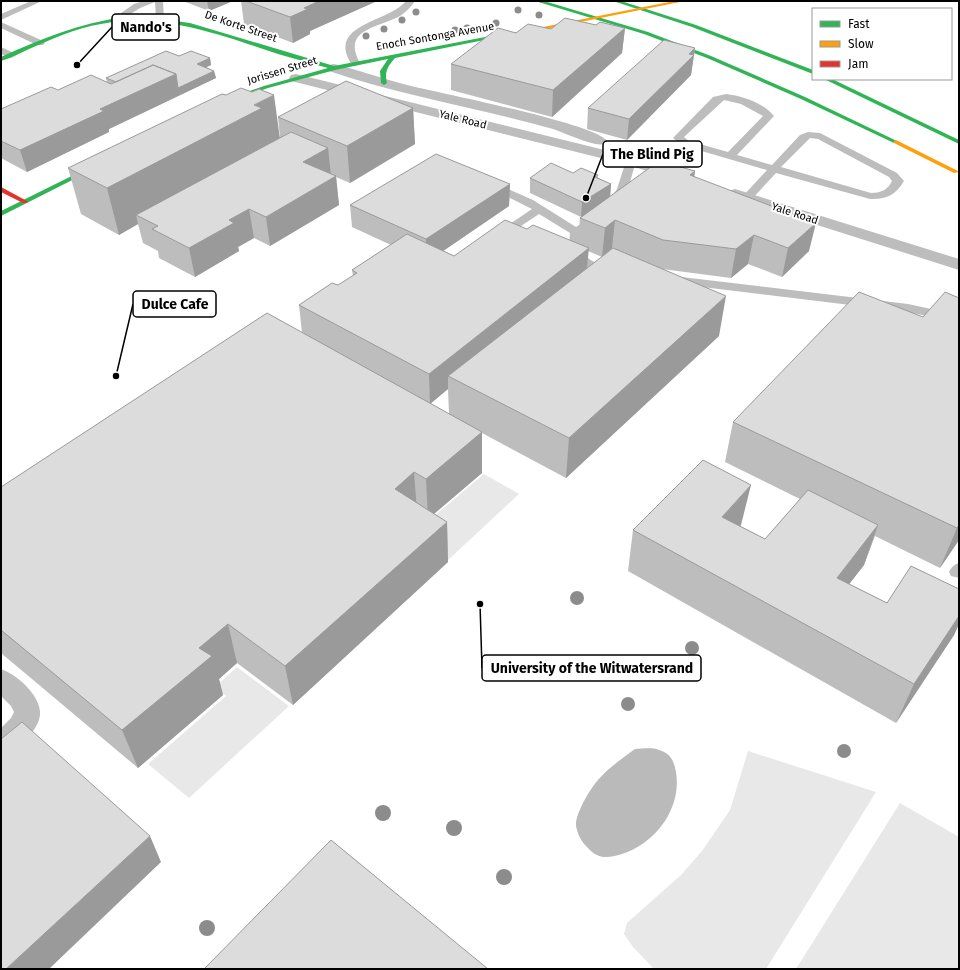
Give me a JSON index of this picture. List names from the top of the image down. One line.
{"streets":{"main road":["De Korte Street","Enoch Sontonga Avenue","Jorissen Street"],"street":["Yale Road"]},"crossings":[["De Korte Street","Enoch Sontonga Avenue"],["De Korte Street","Jorissen Street"],["De Korte Street","Yale Road"],["Enoch Sontonga Avenue","Jorissen Street"],["Enoch Sontonga Avenue","Yale Road"],["Jorissen Street","Yale Road"]],"places":["Nando's","The Blind Pig","Dulce Cafe","University of the Witwatersrand"],"legend":["Fast","Slow","Jam"]}
